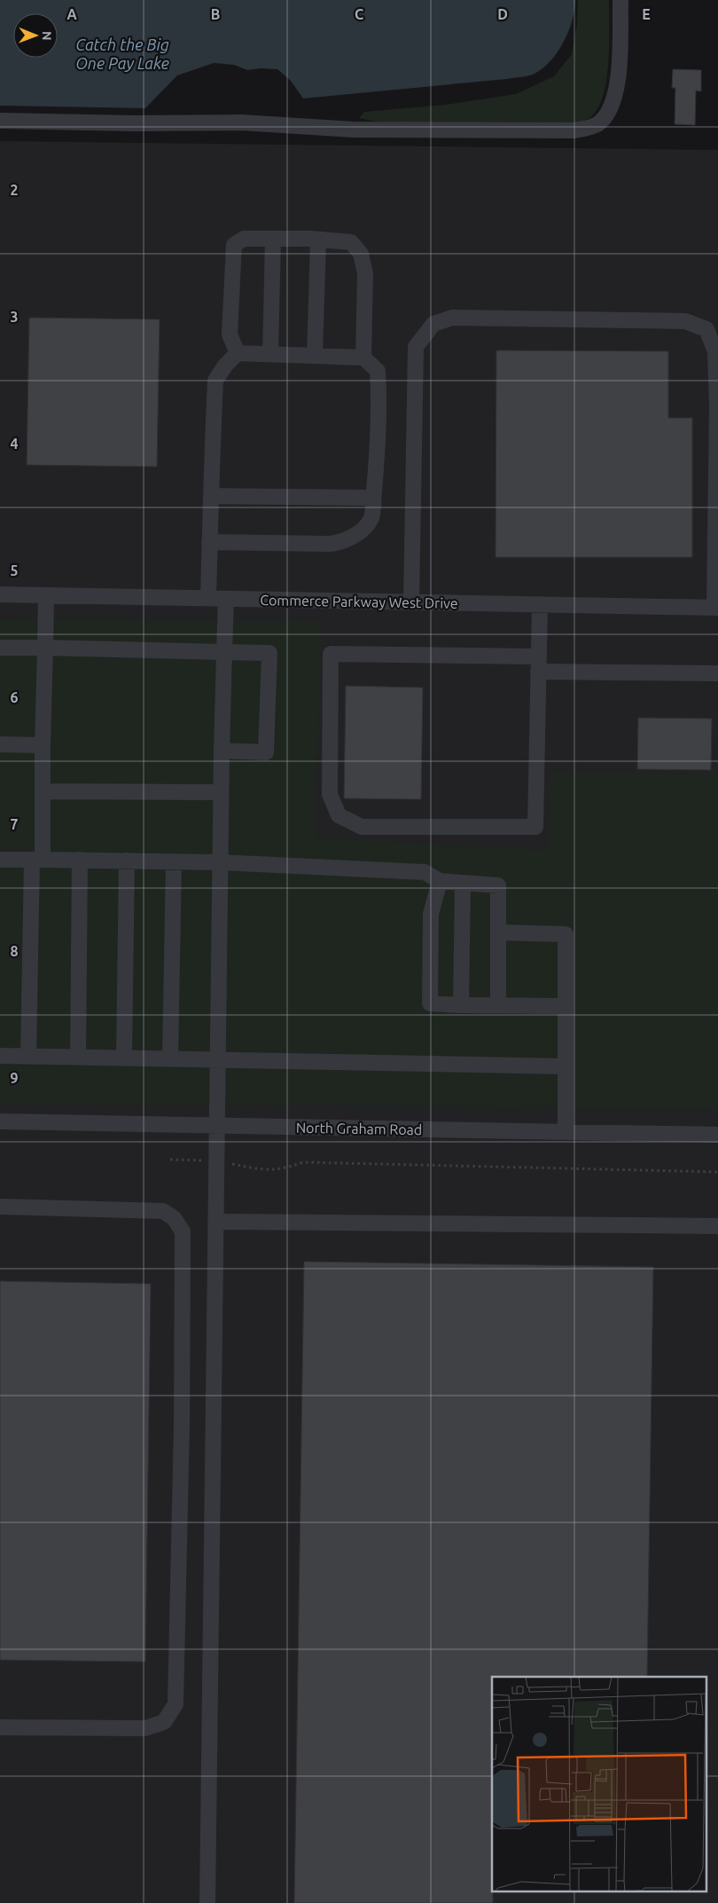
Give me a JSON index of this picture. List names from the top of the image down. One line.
{"streets":{"street":["Commerce Parkway West Drive","North Graham Road"]},"water":["Catch the Big One Pay Lake"],"north":"right","grid":{"columns":["A","B","C","D","E"],"rows":["2","3","4","5","6","7","8","9"]}}
